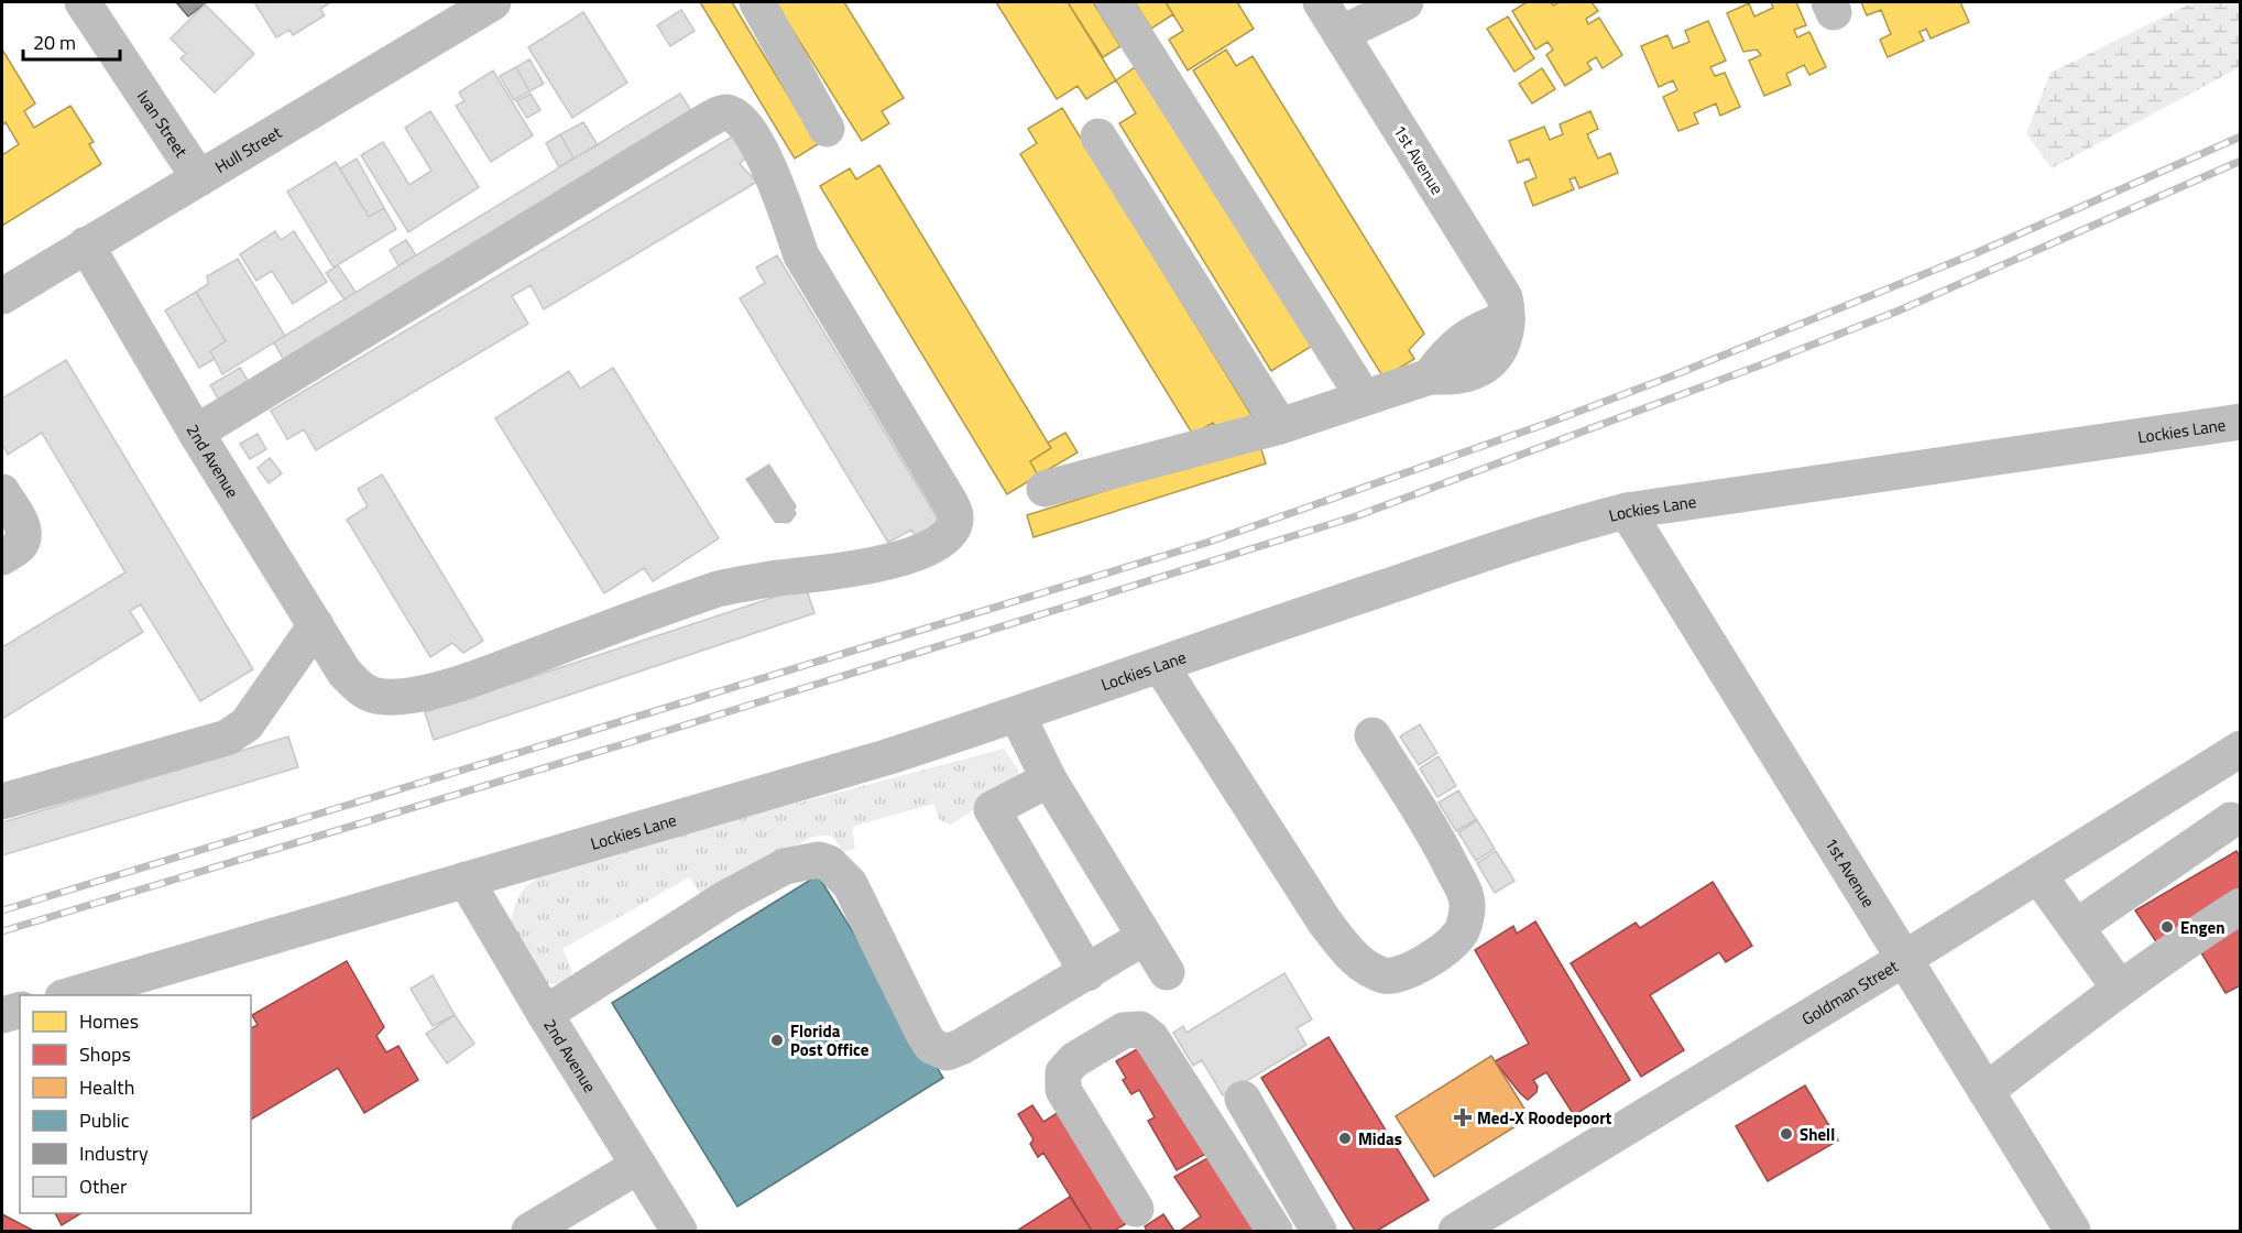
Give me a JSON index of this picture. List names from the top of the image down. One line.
{"streets":{"street":["Ivan Street","Hull Street","1st Avenue","Lockies Lane","2nd Avenue","Goldman Street"]},"crossings":[["Ivan Street","Hull Street"],["Hull Street","2nd Avenue"],["1st Avenue","Lockies Lane"],["1st Avenue","Goldman Street"],["Lockies Lane","2nd Avenue"]],"places":{"other":["Engen","Florida Post Office","Shell","Midas"],"health":["Med-X Roodepoort"]},"legend":["Homes","Shops","Health","Public","Industry","Other"],"scale_bar":"20 m"}
